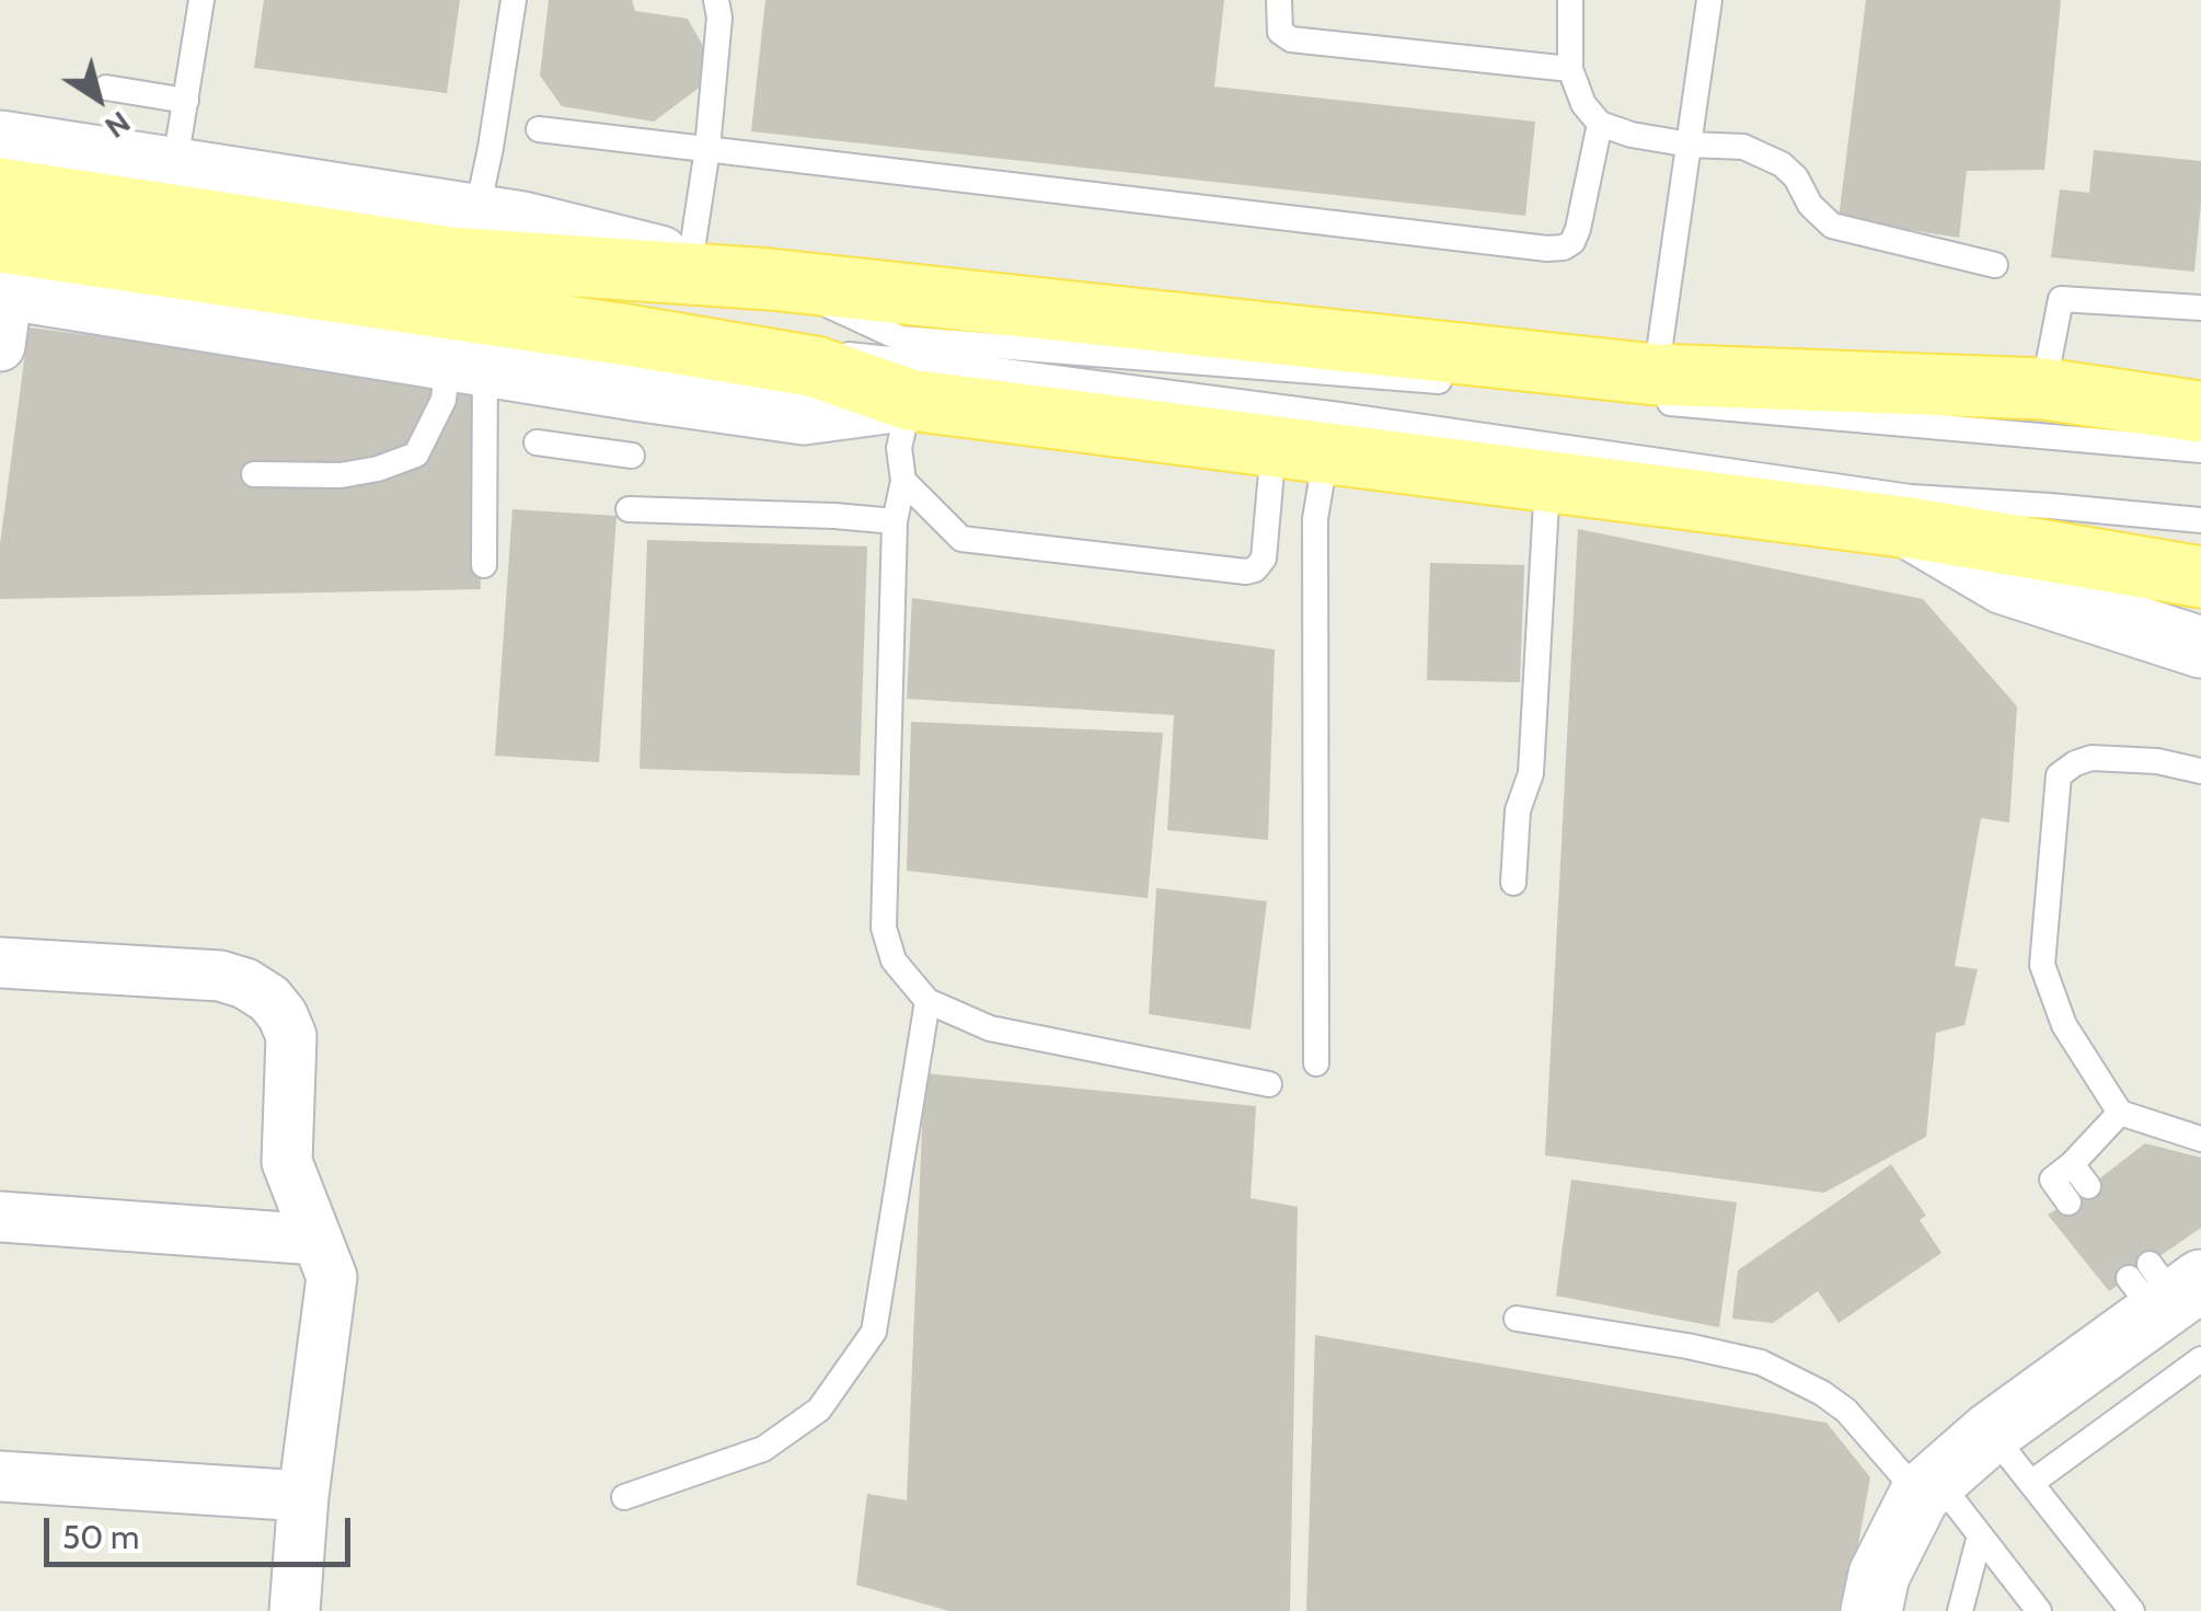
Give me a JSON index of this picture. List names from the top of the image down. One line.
{"scale_bar":"50 m","north":"bottom right"}
